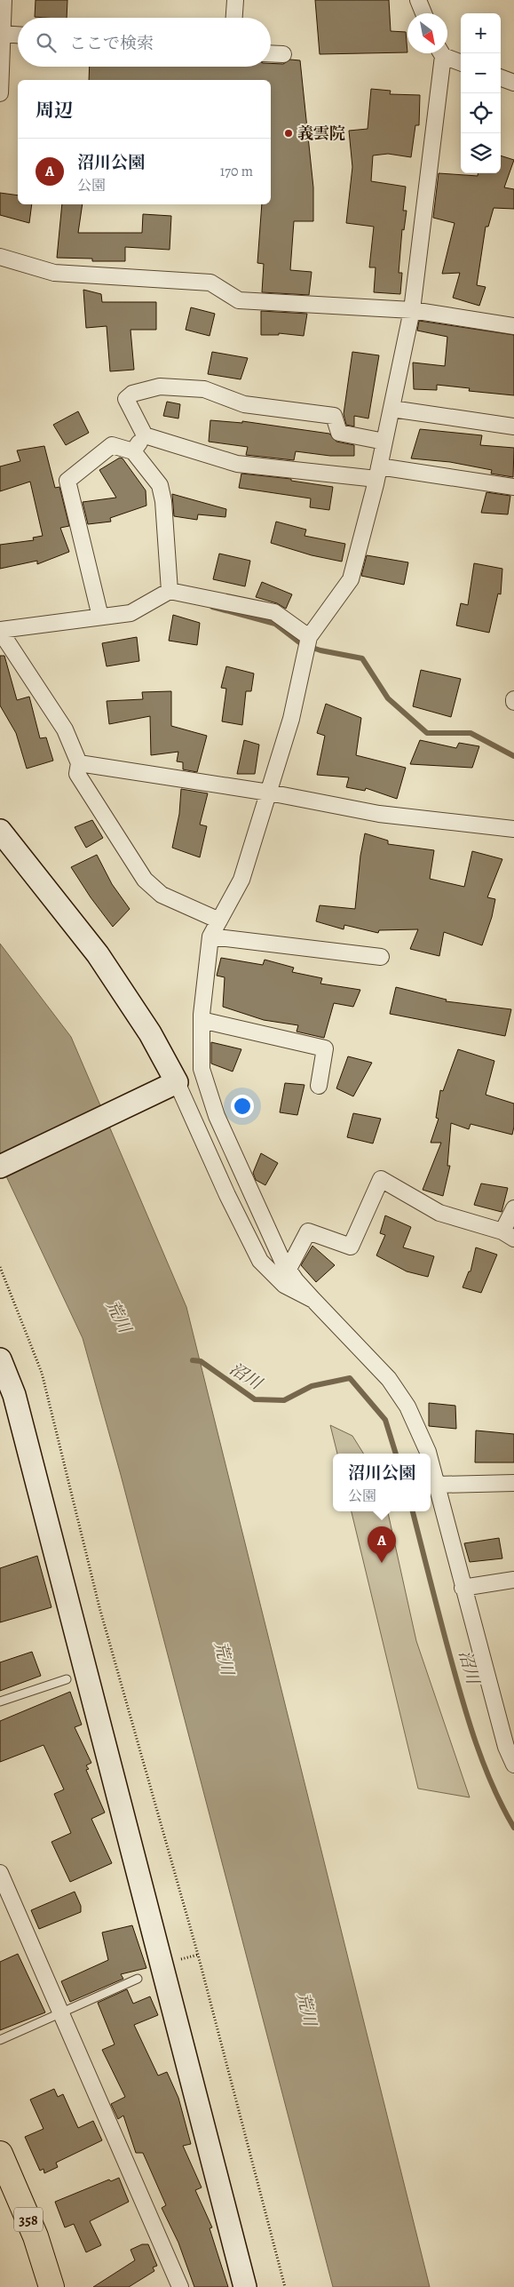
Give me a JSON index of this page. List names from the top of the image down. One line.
{"streets":{"highway":["358"]},"water":["荒川","沼川"],"places":["義雲院"],"north":"bottom right","page":{"map_buttons":["+","−"],"search":"ここで検索","heading":"周辺","list":[{"mark":"A","name":"沼川公園","note":"公園","value":"170 m"}],"popup":["沼川公園","公園"],"pins":"A"}}
